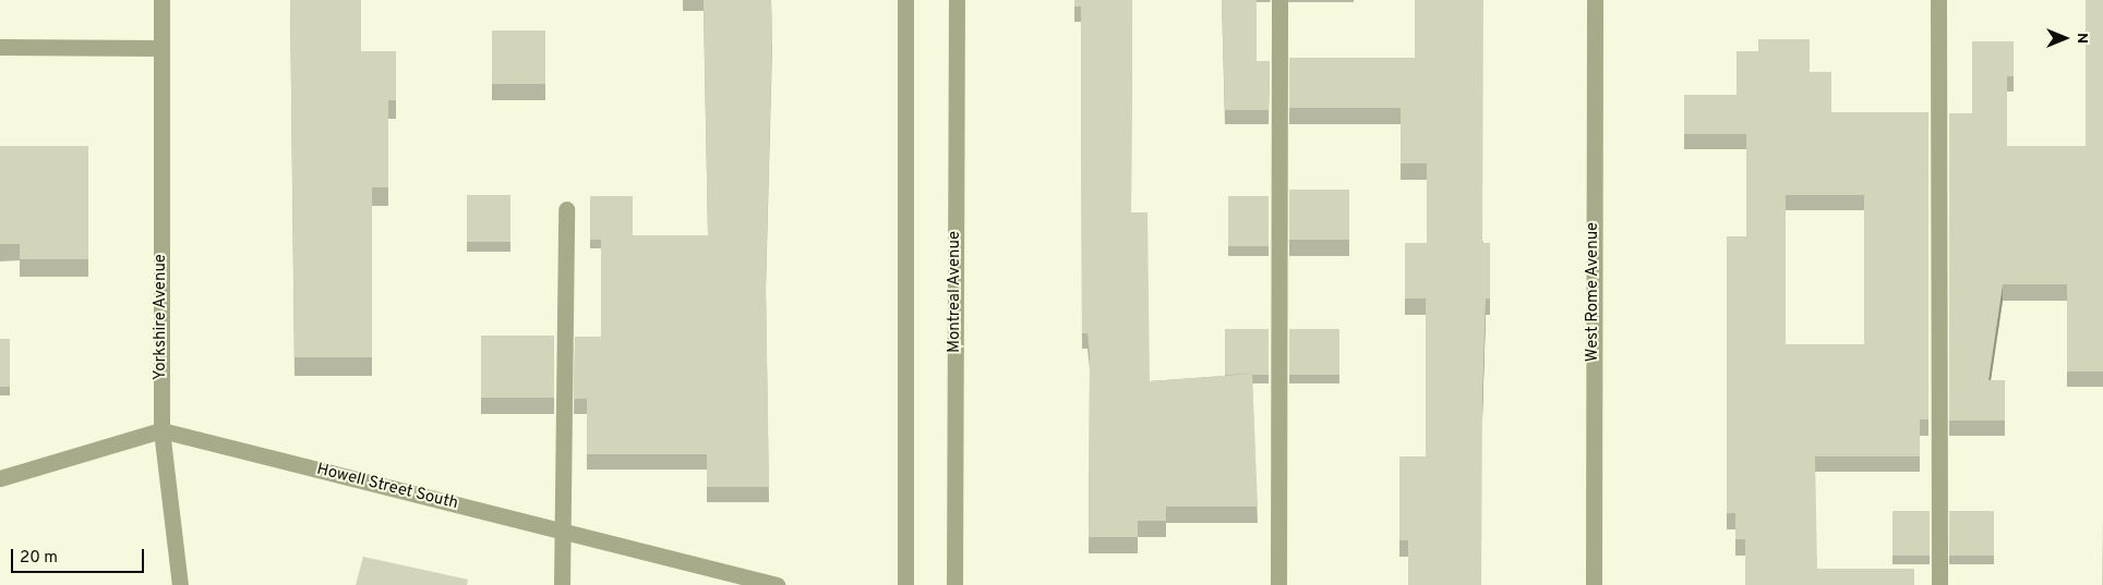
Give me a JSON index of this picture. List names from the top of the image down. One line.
{"streets":{"street":["Montreal Avenue","West Rome Avenue","Yorkshire Avenue","Howell Street South"]},"crossings":[["Yorkshire Avenue","Howell Street South"]],"scale_bar":"20 m","north":"right"}
